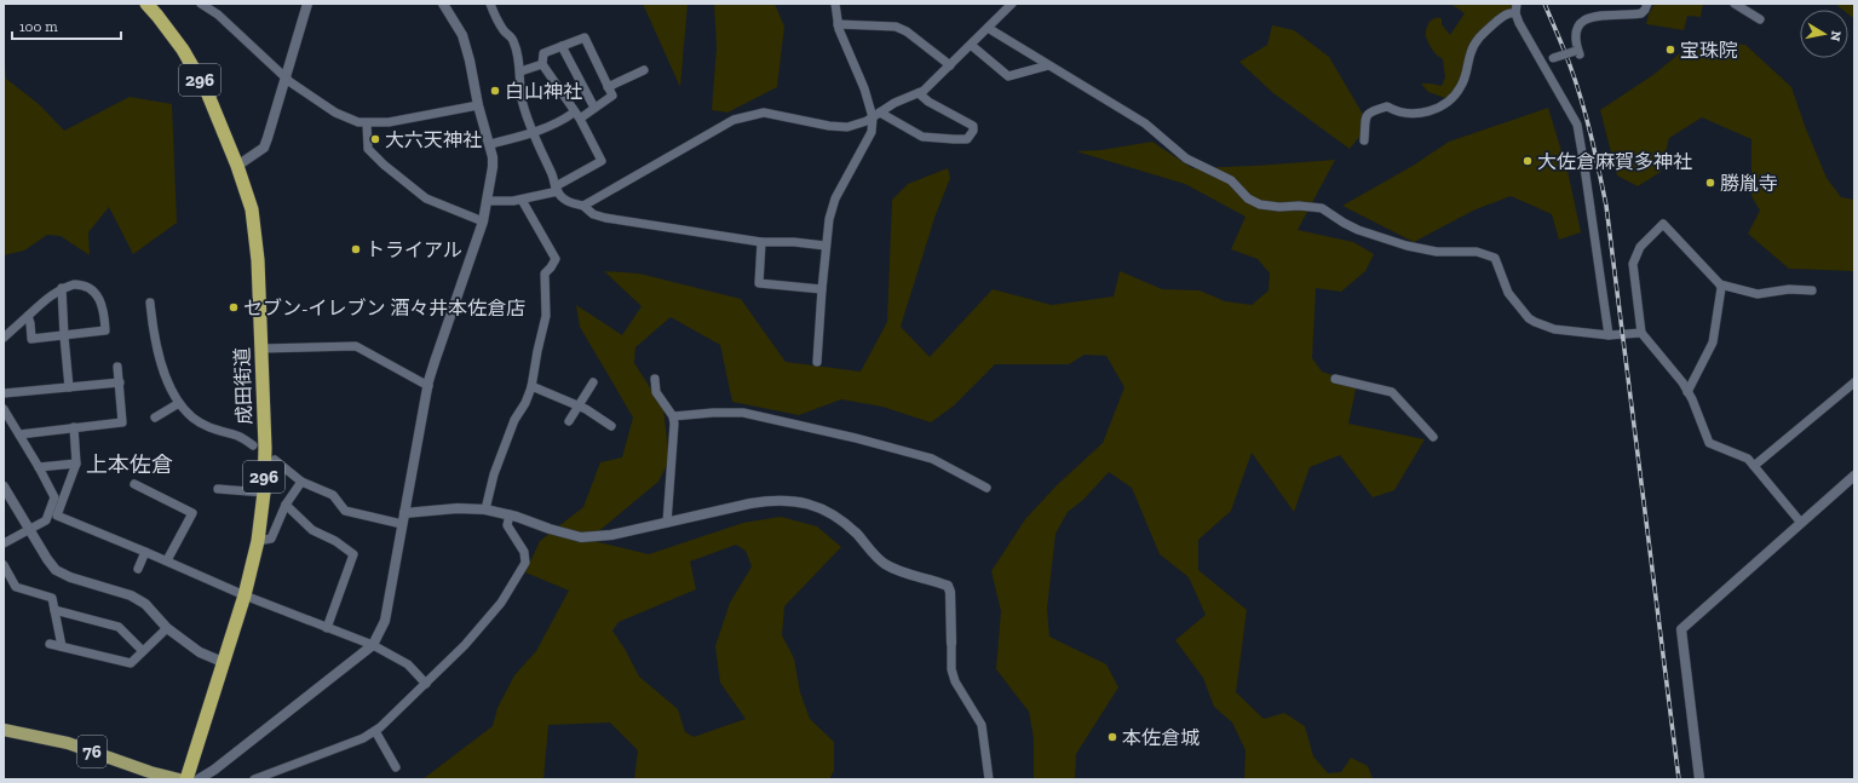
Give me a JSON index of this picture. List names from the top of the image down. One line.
{"streets":{"highway":["296","成田街道"],"main road":["76"]},"crossings":[["296","成田街道"]],"districts":["上本佐倉"],"places":["宝珠院","白山神社","大六天神社","大佐倉麻賀多神社","勝胤寺","トライアル","セブン-イレブン 酒々井本佐倉店","本佐倉城"],"scale_bar":"100 m","north":"right"}
